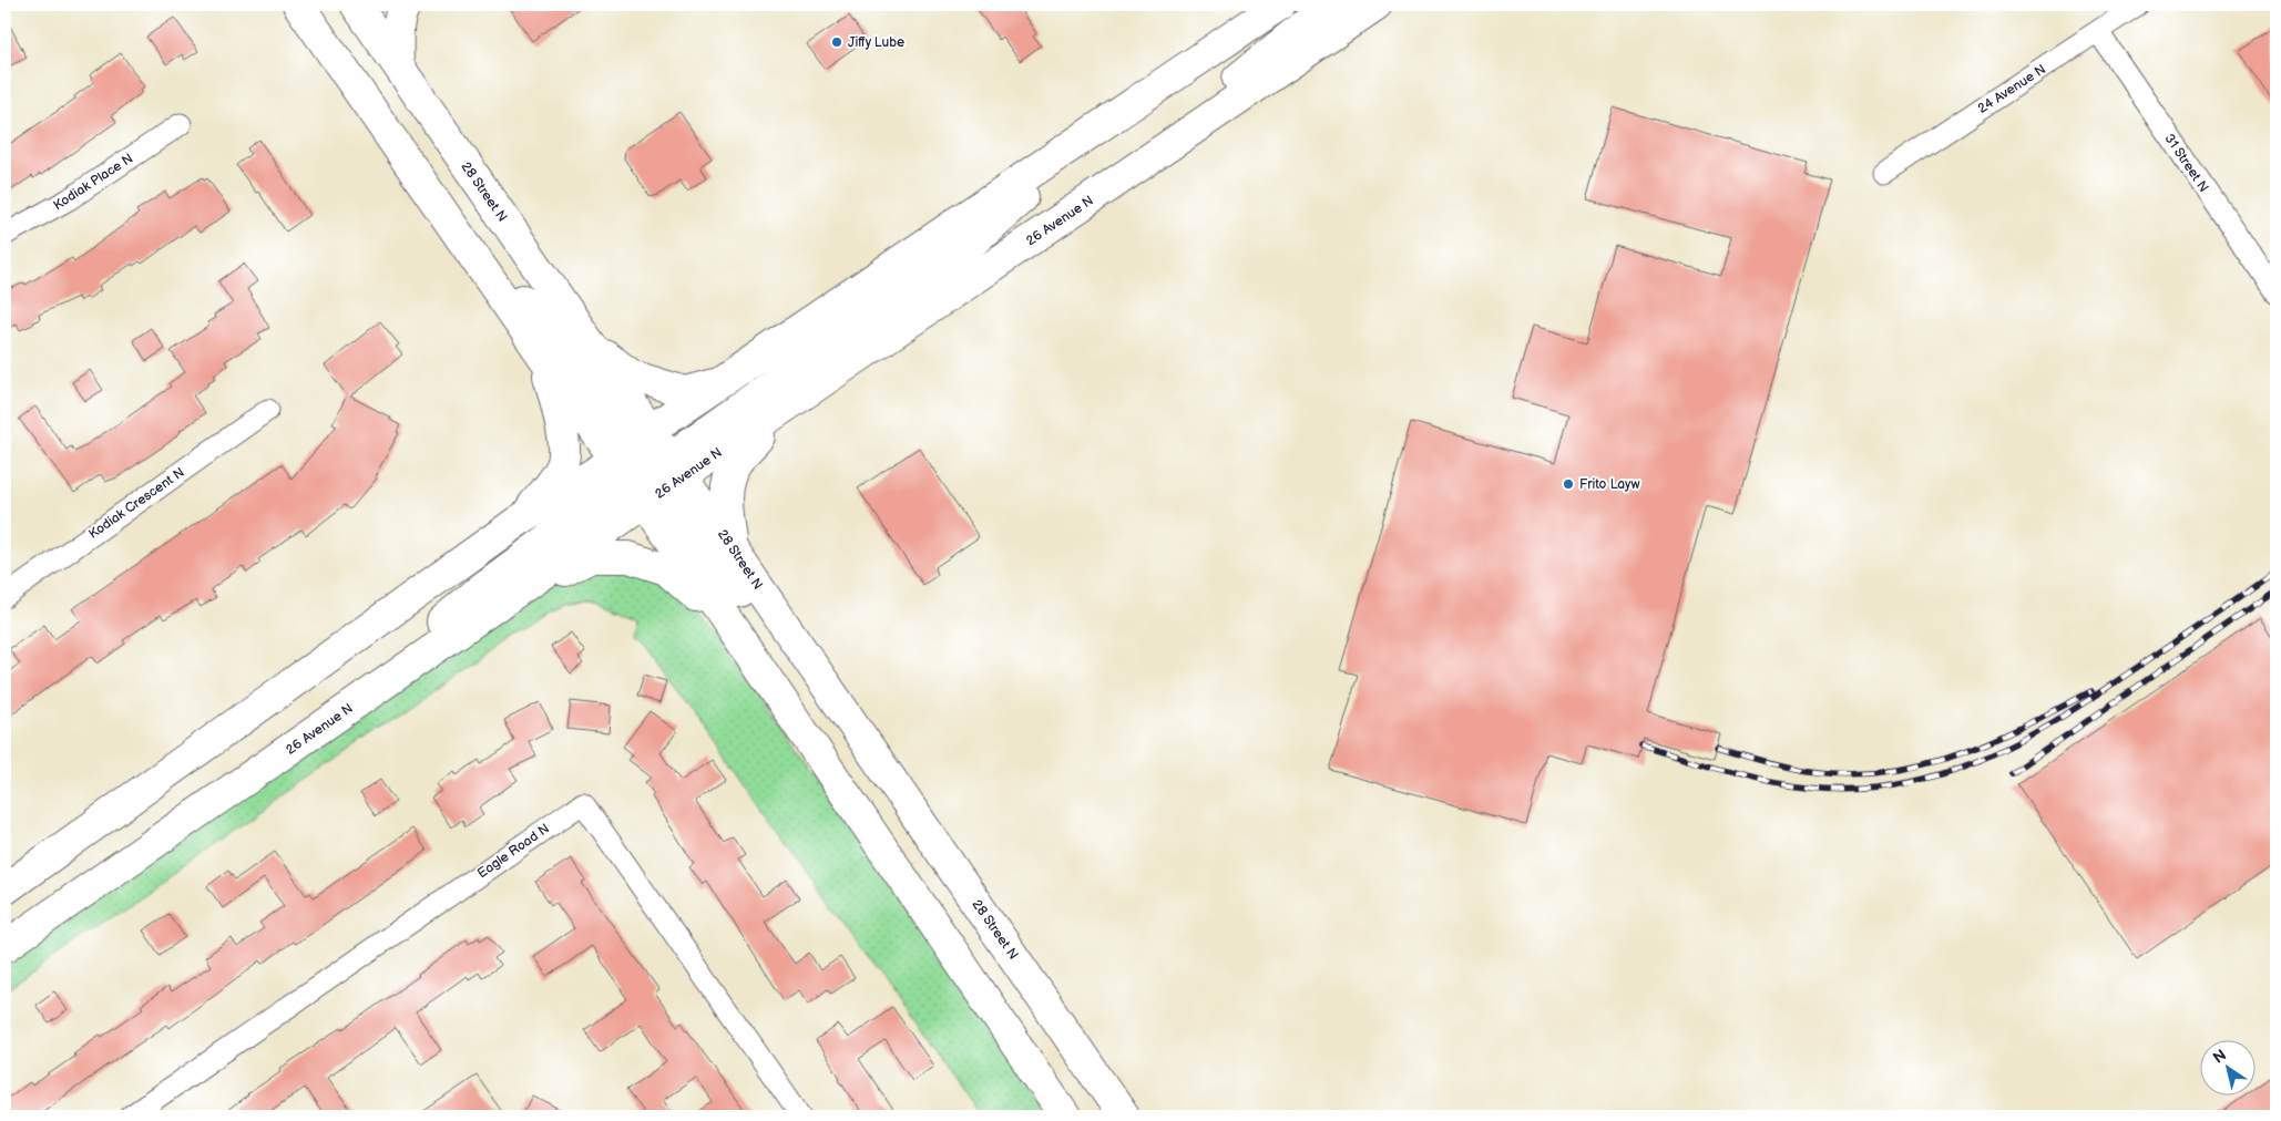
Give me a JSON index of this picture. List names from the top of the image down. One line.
{"streets":{"main road":["28 Street N","26 Avenue N"],"street":["24 Avenue N","31 Street N","Kodiak Place N","Kodiak Crescent N","Eagle Road N"]},"crossings":[["24 Avenue N","31 Street N"],["28 Street N","26 Avenue N"]],"places":["Jiffy Lube","Frito Layw"],"north":"top left"}
